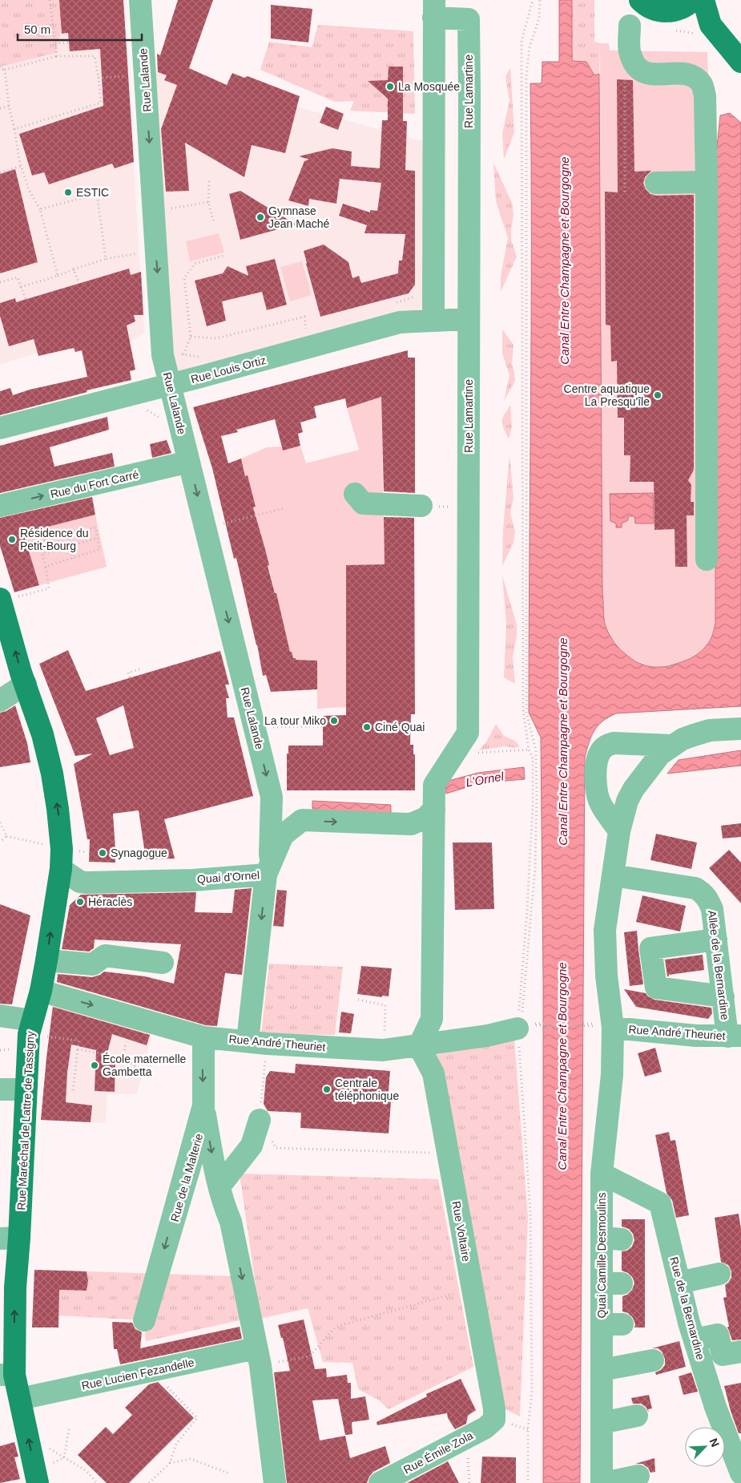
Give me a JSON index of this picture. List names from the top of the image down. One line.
{"streets":{"main road":["Rue Maréchal de Lattre de Tassigny"],"street":["Rue Lalande","Rue Lamartine","Rue Louis Ortiz","Rue du Fort Carré","Quai d'Ornel","Allée de la Bernardine","Rue André Theuriet","Rue de la Malterie","Rue Voltaire","Quai Camille Desmoulins","Rue de la Bernardine","Rue Lucien Fezandelle","Rue Émile Zola"]},"crossings":[["Rue Lalande","Rue Louis Ortiz"],["Rue Lalande","Rue du Fort Carré"],["Rue Lalande","Quai d'Ornel"],["Rue Lamartine","Rue Louis Ortiz"],["Rue Lamartine","Rue André Theuriet"],["Rue Lamartine","Rue Voltaire"],["Allée de la Bernardine","Rue André Theuriet"],["Allée de la Bernardine","Quai Camille Desmoulins"],["Rue André Theuriet","Rue Maréchal de Lattre de Tassigny"],["Rue André Theuriet","Rue de la Malterie"],["Rue André Theuriet","Rue Voltaire"],["Rue André Theuriet","Quai Camille Desmoulins"],["Rue Maréchal de Lattre de Tassigny","Rue Lucien Fezandelle"],["Rue de la Malterie","Rue Lucien Fezandelle"],["Rue Voltaire","Rue Émile Zola"],["Quai Camille Desmoulins","Rue de la Bernardine"]],"one_way":["Rue Lalande","Rue du Fort Carré","Rue Maréchal de Lattre de Tassigny"],"water":["Canal Entre Champagne et Bourgogne","L'Ornel"],"places":["La Mosquée","ESTIC","Gymnase Jean Maché","Centre aquatique La Presqu'île","Résidence du Petit-Bourg","La tour Miko","Ciné Quai","Synagogue","Héraclès","École maternelle Gambetta","Centrale téléphonique"],"scale_bar":"50 m","north":"top right"}
